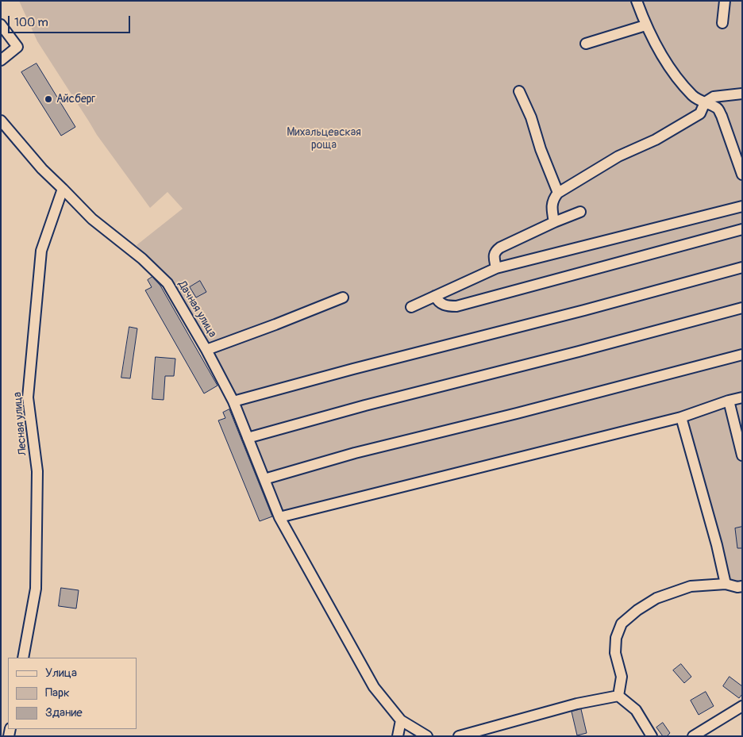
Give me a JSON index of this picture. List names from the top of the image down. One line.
{"streets":{"street":["Дачная улица","Лесная улица"]},"crossings":[["Дачная улица","Лесная улица"]],"parks":["Михальцевская роща"],"places":["Айсберг"],"legend":["Улица","Парк","Здание"],"scale_bar":"100 m"}
